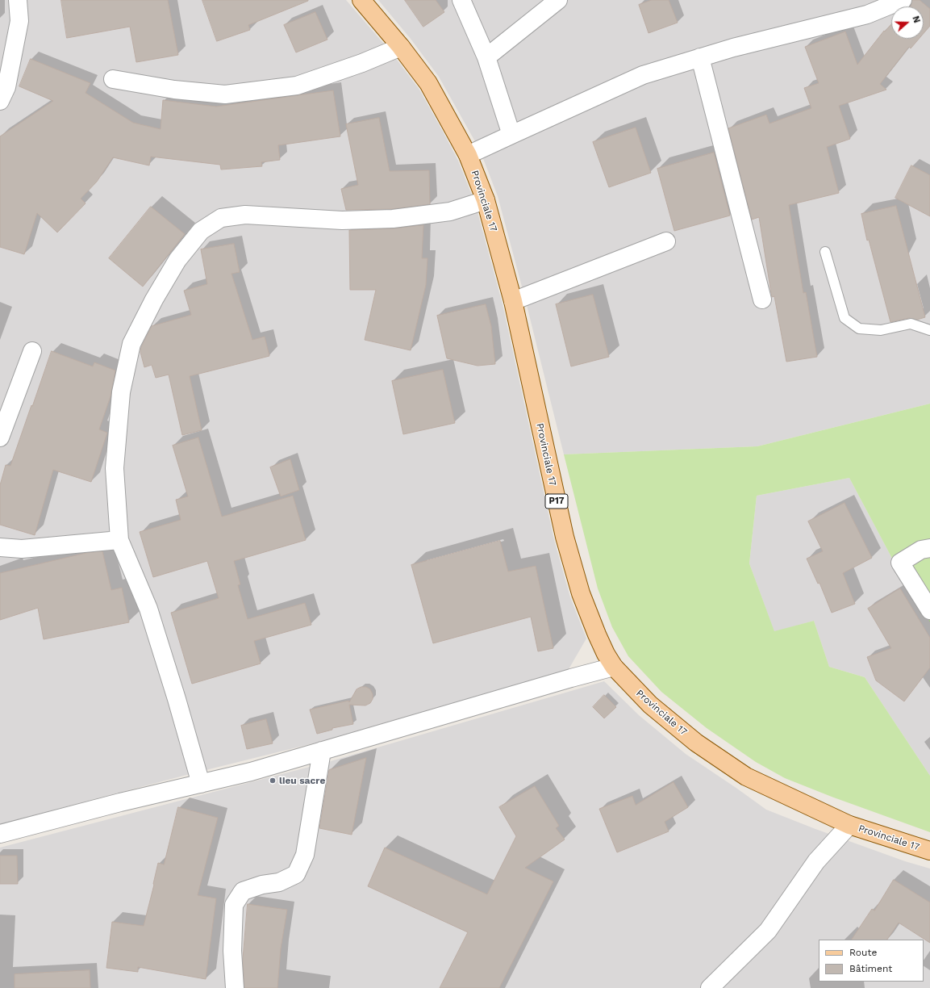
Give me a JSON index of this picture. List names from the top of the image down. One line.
{"streets":{"main road":["Provinciale 17","P17"]},"places":["lieu sacre"],"legend":["Route","Bâtiment"],"north":"right"}
